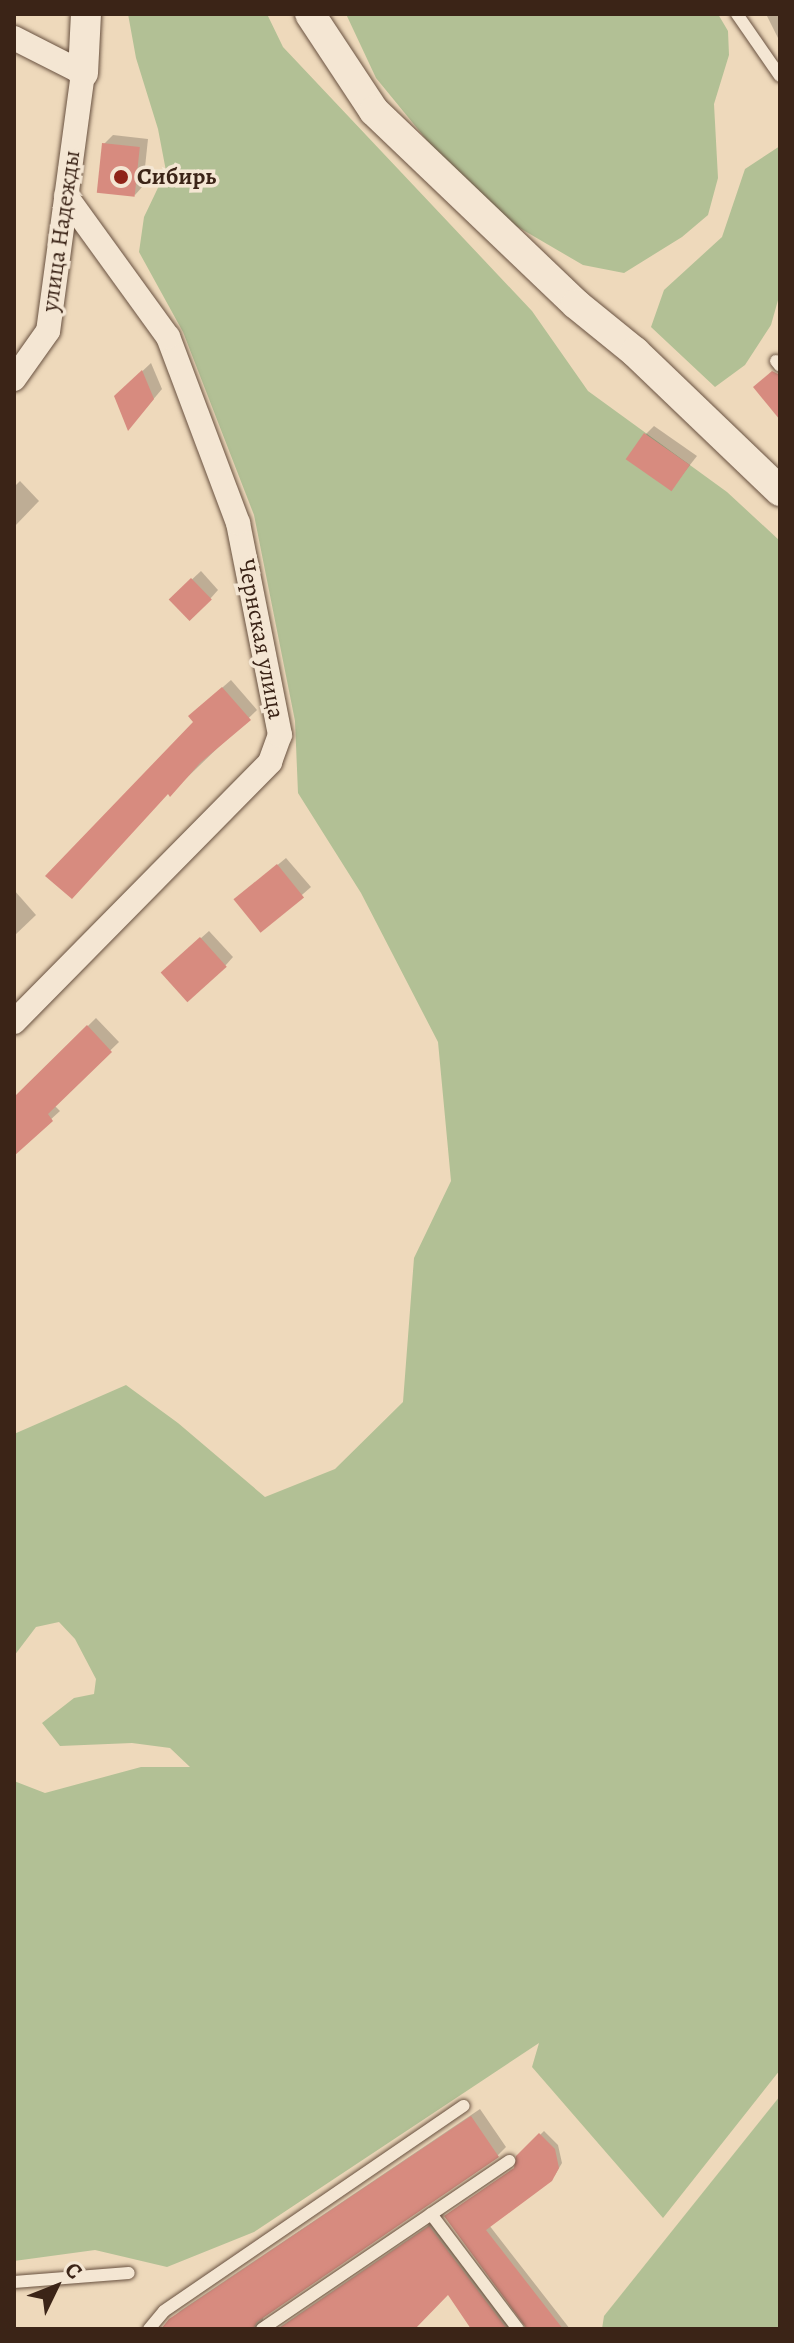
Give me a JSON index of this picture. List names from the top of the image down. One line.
{"streets":{"street":["улица Надежды","Чернская улица"]},"crossings":[["улица Надежды","Чернская улица"]],"places":["Сибирь"],"north":"top right"}
